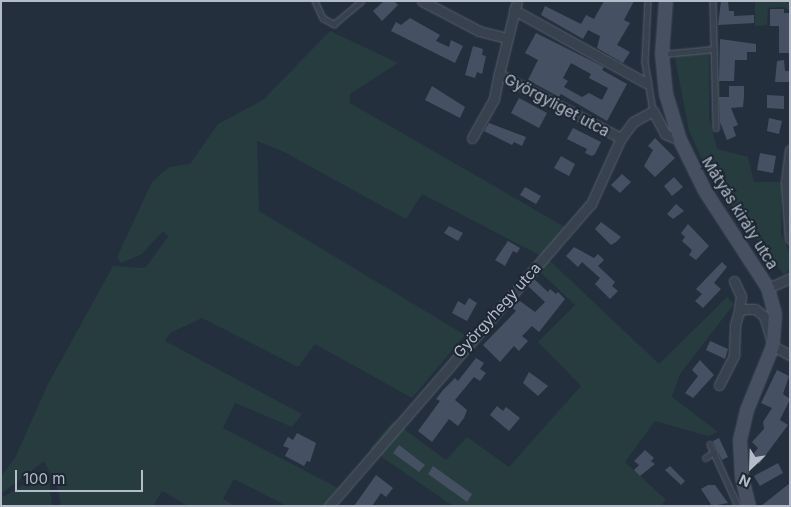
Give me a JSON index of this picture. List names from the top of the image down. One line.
{"streets":{"main road":["Mátyás király utca"],"street":["Györgyliget utca","Györgyhegy utca"]},"crossings":[["Györgyliget utca","Györgyhegy utca"],["Mátyás király utca","Györgyhegy utca"]],"scale_bar":"100 m","north":"bottom left"}
